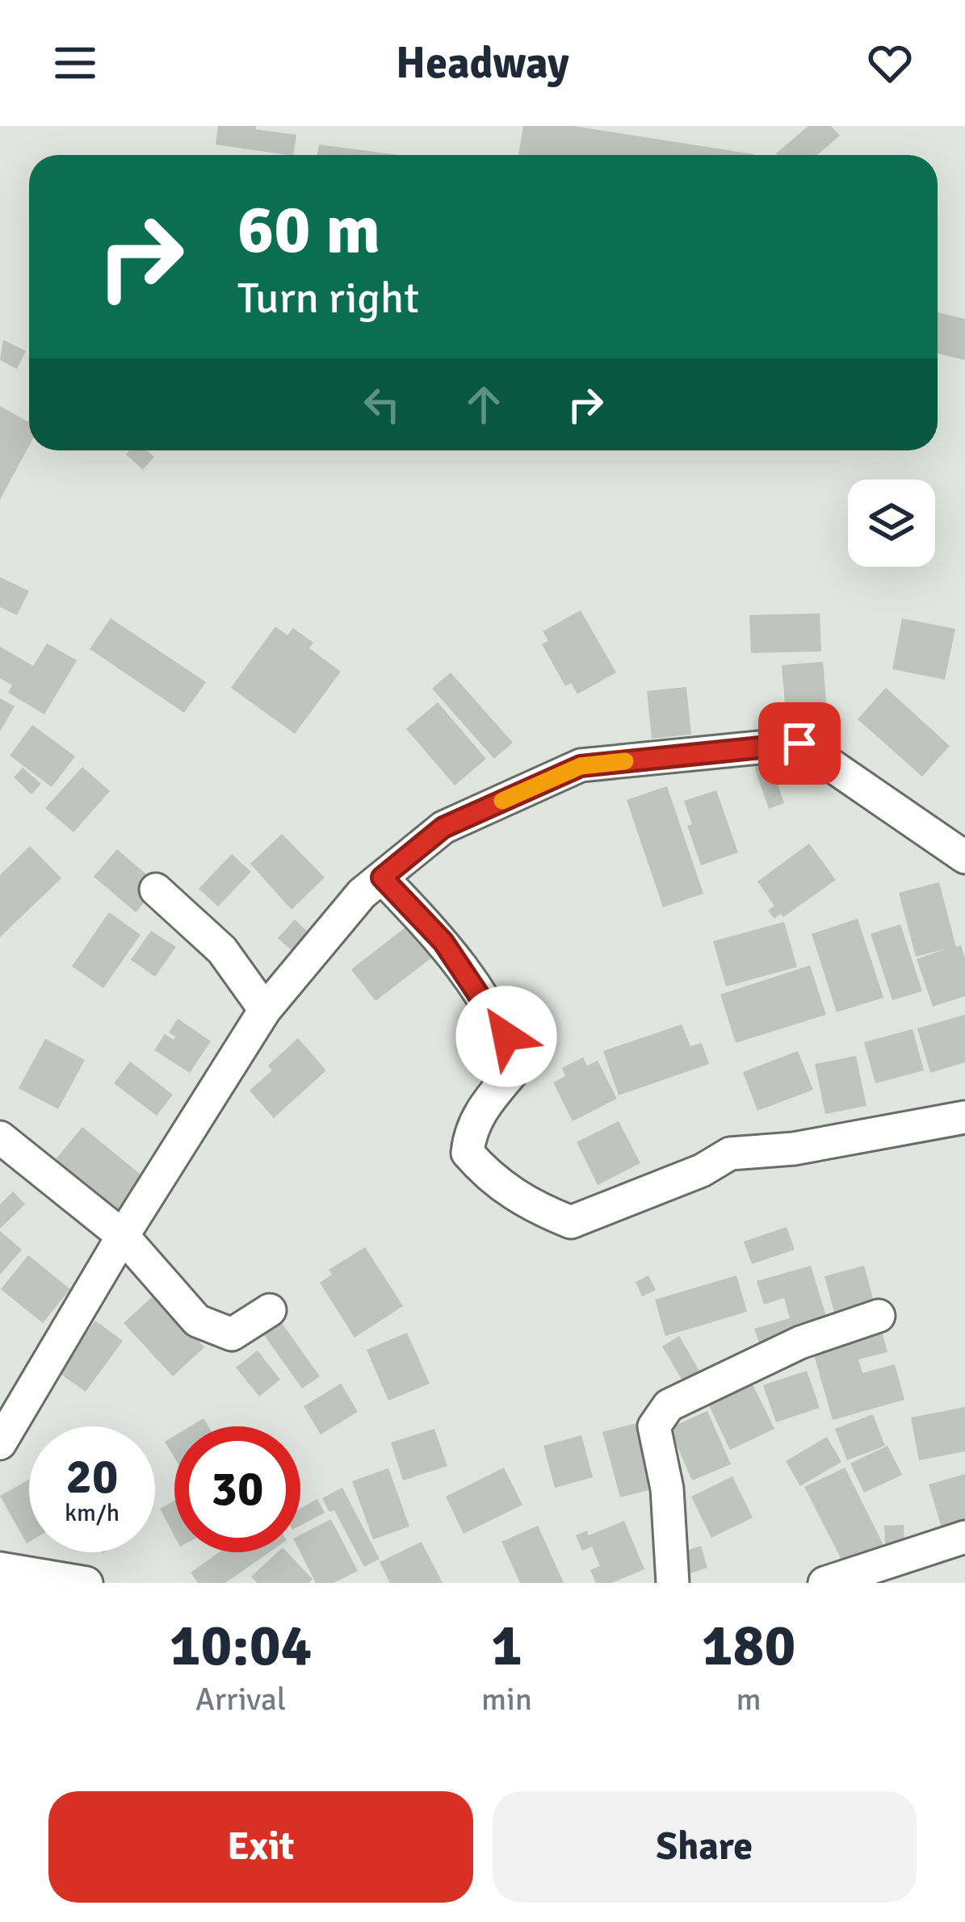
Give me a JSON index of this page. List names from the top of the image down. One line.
{"page":{"header":"Headway","turn":["60 m","Turn right"],"speed":"20 km/h","limit":"30","eta":["10:04","Arrival","1","min","180","m"],"buttons":["Exit","Share"]}}
